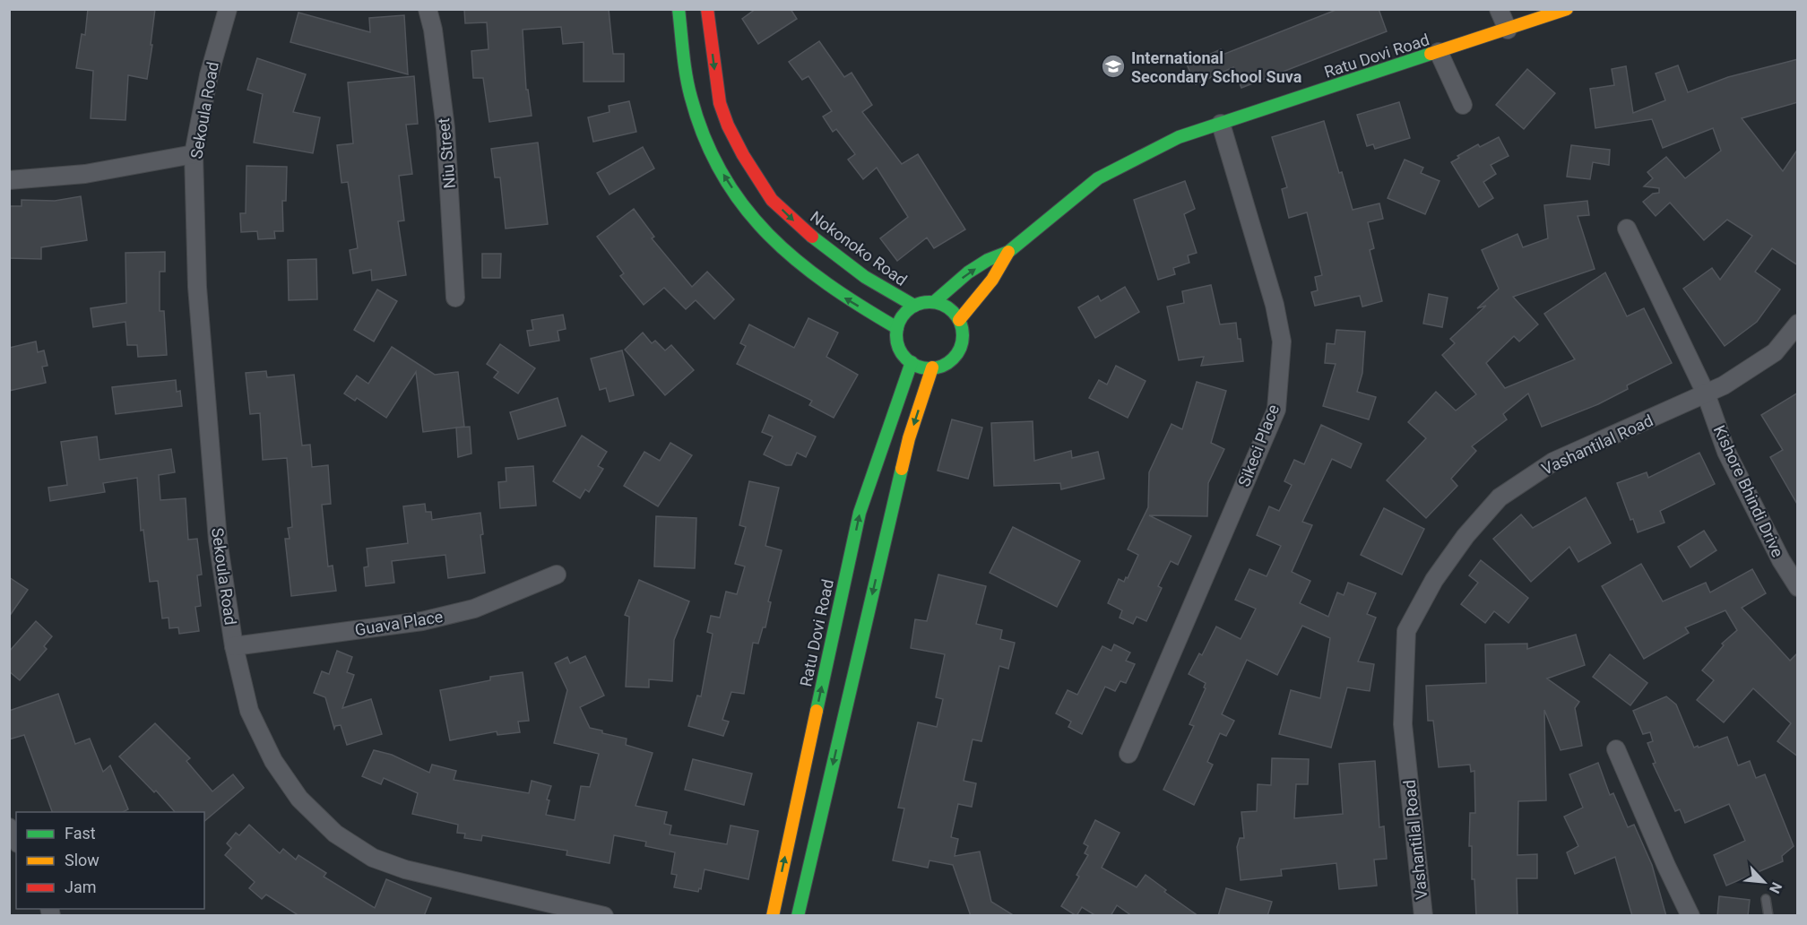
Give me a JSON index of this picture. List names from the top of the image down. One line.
{"streets":{"main road":["Ratu Dovi Road","Nokonoko Road"],"street":["Sekoula Road","Niu Street","Vashantilal Road","Sikeci Place","Kishore Bhindi Drive","Guava Place"]},"crossings":[["Ratu Dovi Road","Nokonoko Road"],["Ratu Dovi Road","Sikeci Place"],["Sekoula Road","Guava Place"],["Vashantilal Road","Kishore Bhindi Drive"]],"places":{"school or university":["International Secondary School Suva"]},"legend":["Fast","Slow","Jam"],"north":"bottom right"}
